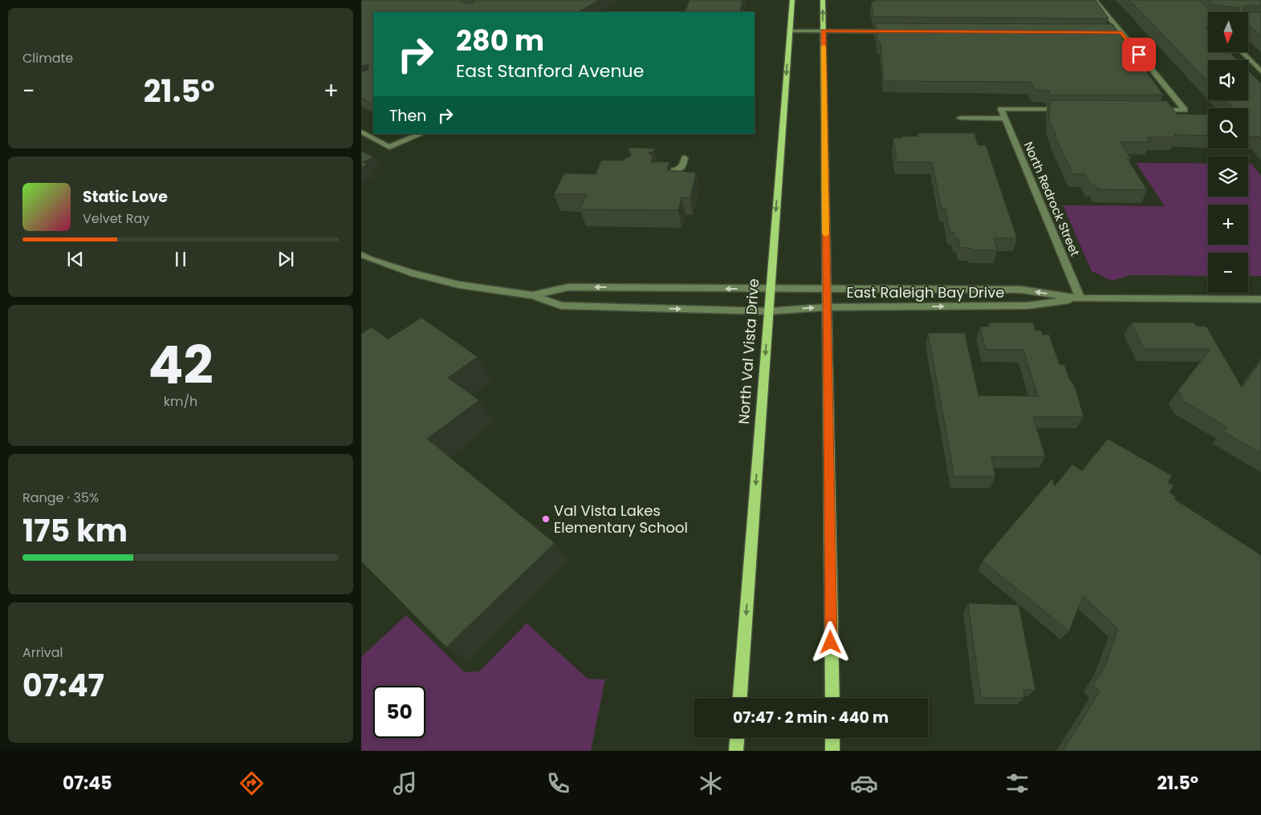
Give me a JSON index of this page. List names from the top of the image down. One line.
{"streets":{"main road":["North Val Vista Drive"],"street":["North Redrock Street","East Raleigh Bay Drive"]},"crossings":[["North Redrock Street","East Raleigh Bay Drive"],["East Raleigh Bay Drive","North Val Vista Drive"]],"places":["Val Vista Lakes Elementary School"],"north":"bottom","page":{"tile":["Climate",["42","km/h"],["Range · 35%","175 km"],["Arrival","07:47"]],"map_buttons":["+","−"],"turn":["280 m","East Stanford Avenue"],"heat":["−","21.5°","+"],"then":"Then","song":["Static Love","Velvet Ray"],"limit":"50","trip":"07:47 · 2 min · 440 m","tabs":["07:45","21.5°"]}}
